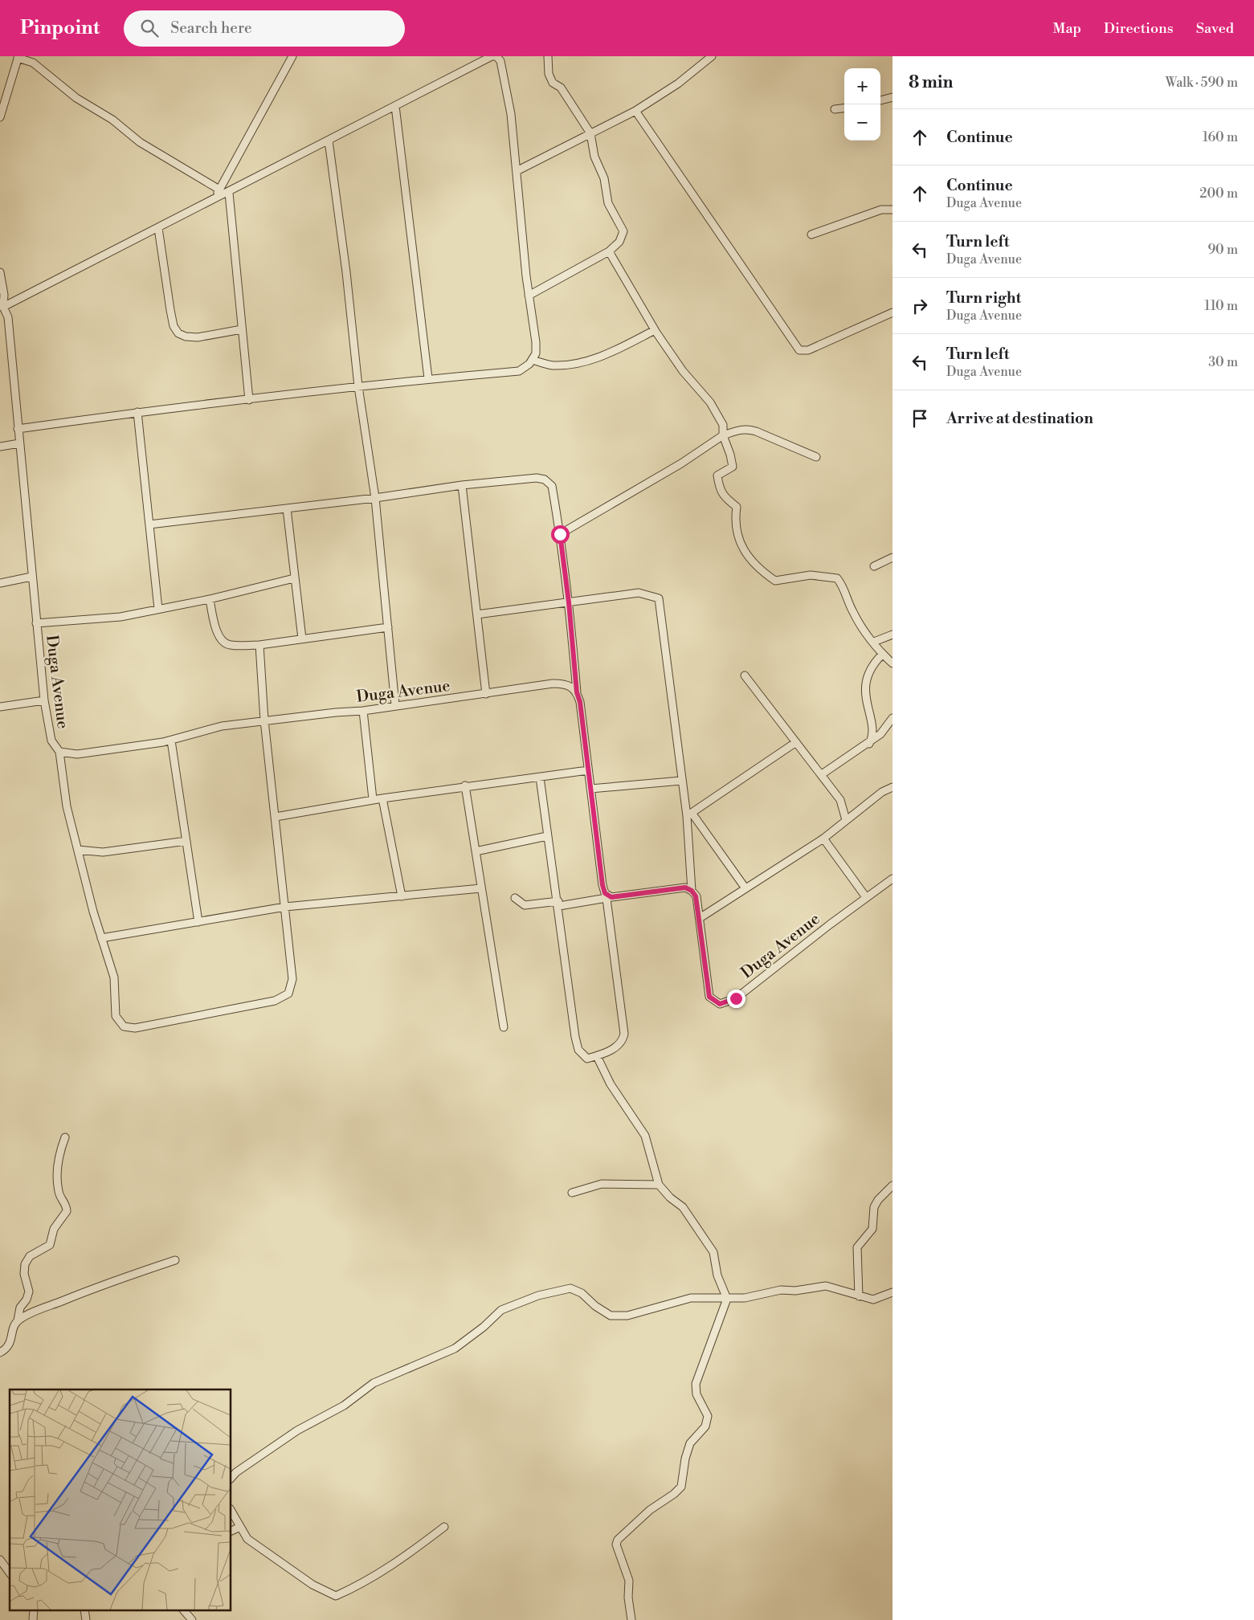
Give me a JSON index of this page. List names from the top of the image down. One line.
{"streets":{"street":["Duga Avenue"]},"page":{"header":"Pinpoint","search":"Search here","nav":["Map","Directions","Saved"],"heading":["8 min","Walk · 590 m"],"map_buttons":["+","−"],"list":[["Continue","160 m"],["Continue","Duga Avenue","200 m"],["Turn left","Duga Avenue","90 m"],["Turn right","Duga Avenue","110 m"],["Turn left","Duga Avenue","30 m"],"Arrive at destination"]}}
